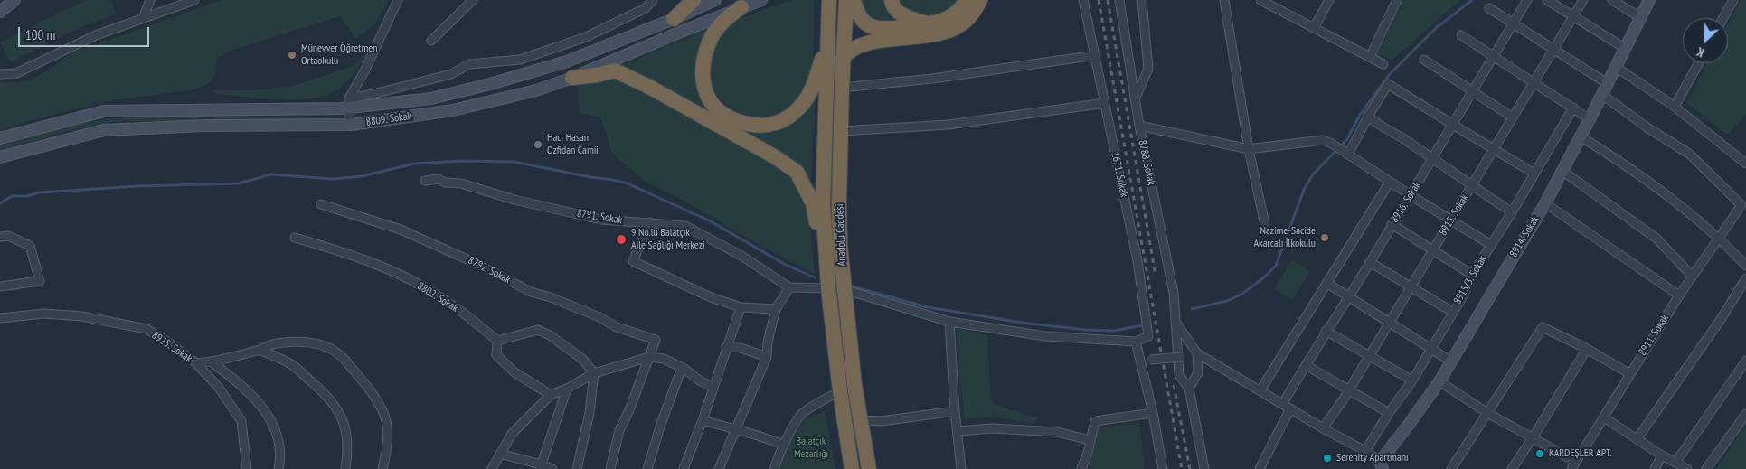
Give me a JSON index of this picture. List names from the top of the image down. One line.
{"streets":{"highway":["Anadolu Caddesi"],"street":["8809. Sokak","8788. Sokak","1671. Sokak","8916. Sokak","8915. Sokak","8791. Sokak","8914. Sokak","8792. Sokak","8915/3. Sokak","8802. Sokak","8911. Sokak","8925. Sokak"]},"crossings":[["8788. Sokak","8916. Sokak"],["8788. Sokak","8915. Sokak"],["8788. Sokak","8914. Sokak"],["8788. Sokak","8915/3. Sokak"],["8914. Sokak","8911. Sokak"]],"parks":["Balatçık Mezarlığı"],"places":["Münevver Öğretmen Ortaokulu","Hacı Hasan Özfidan Camii","Nazime-Sacide Akarcalı İlkokulu","9 No.lu Balatçık Aile Sağlığı Merkezi","KARDEŞLER APT.","Serenity Apartmanı"],"scale_bar":"100 m","north":"bottom left"}
